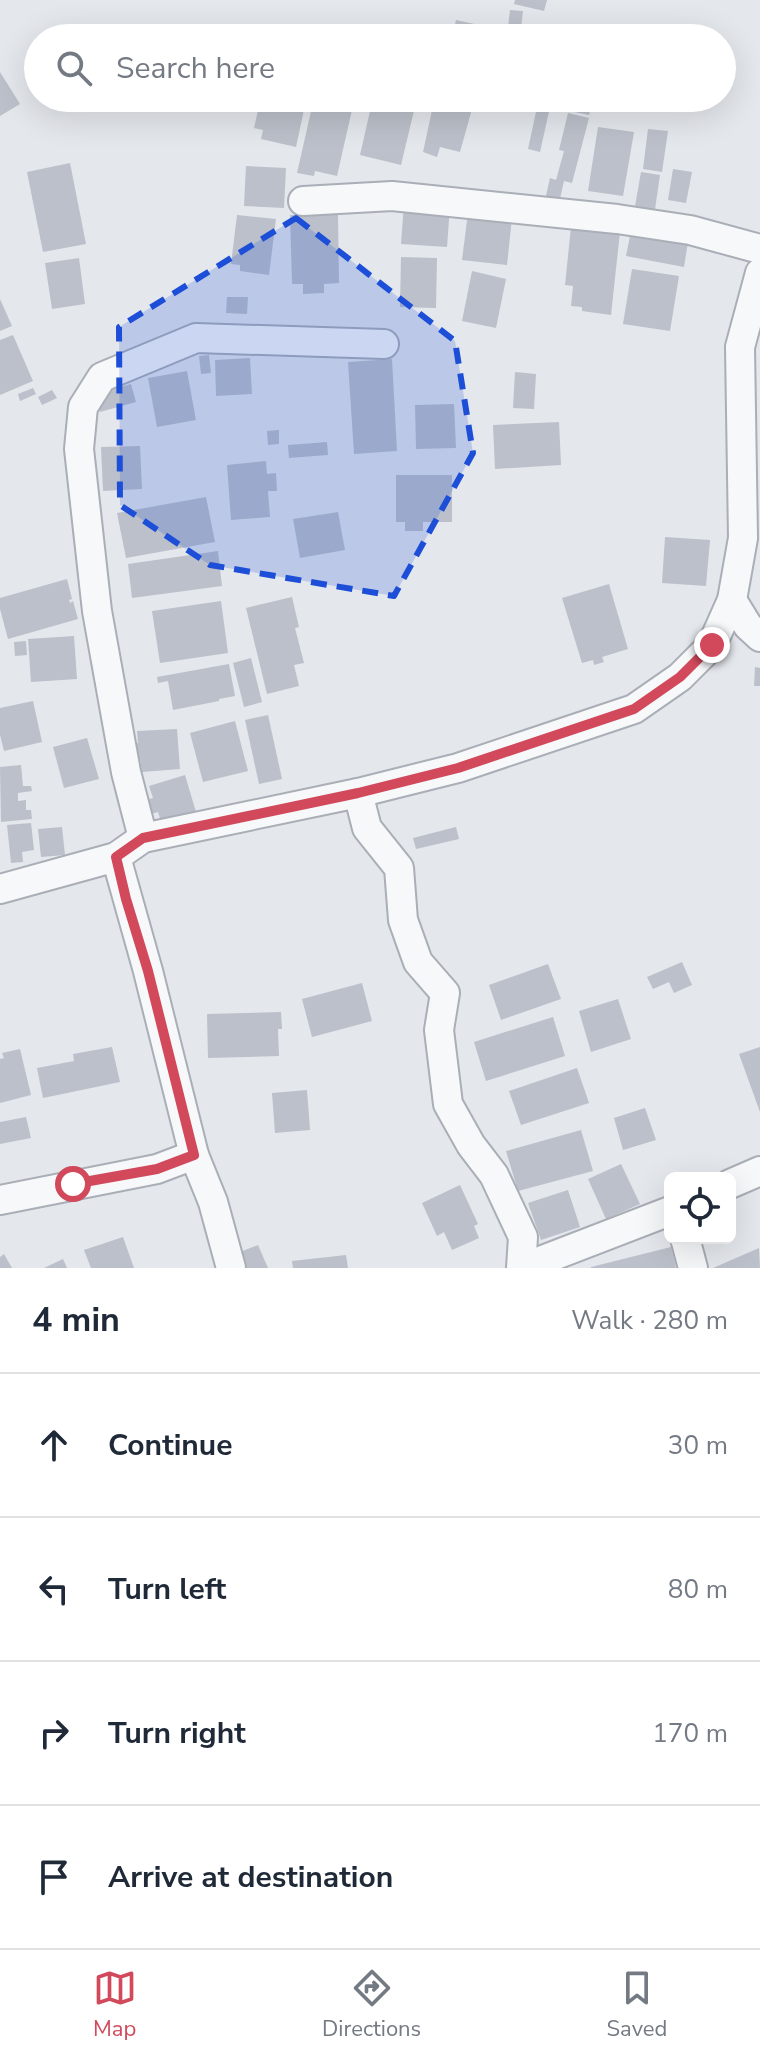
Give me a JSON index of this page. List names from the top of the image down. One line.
{"page":{"search":"Search here","heading":["4 min","Walk · 280 m"],"list":[["Continue","30 m"],["Turn left","80 m"],["Turn right","170 m"],"Arrive at destination"],"nav":["Map","Directions","Saved"]}}
